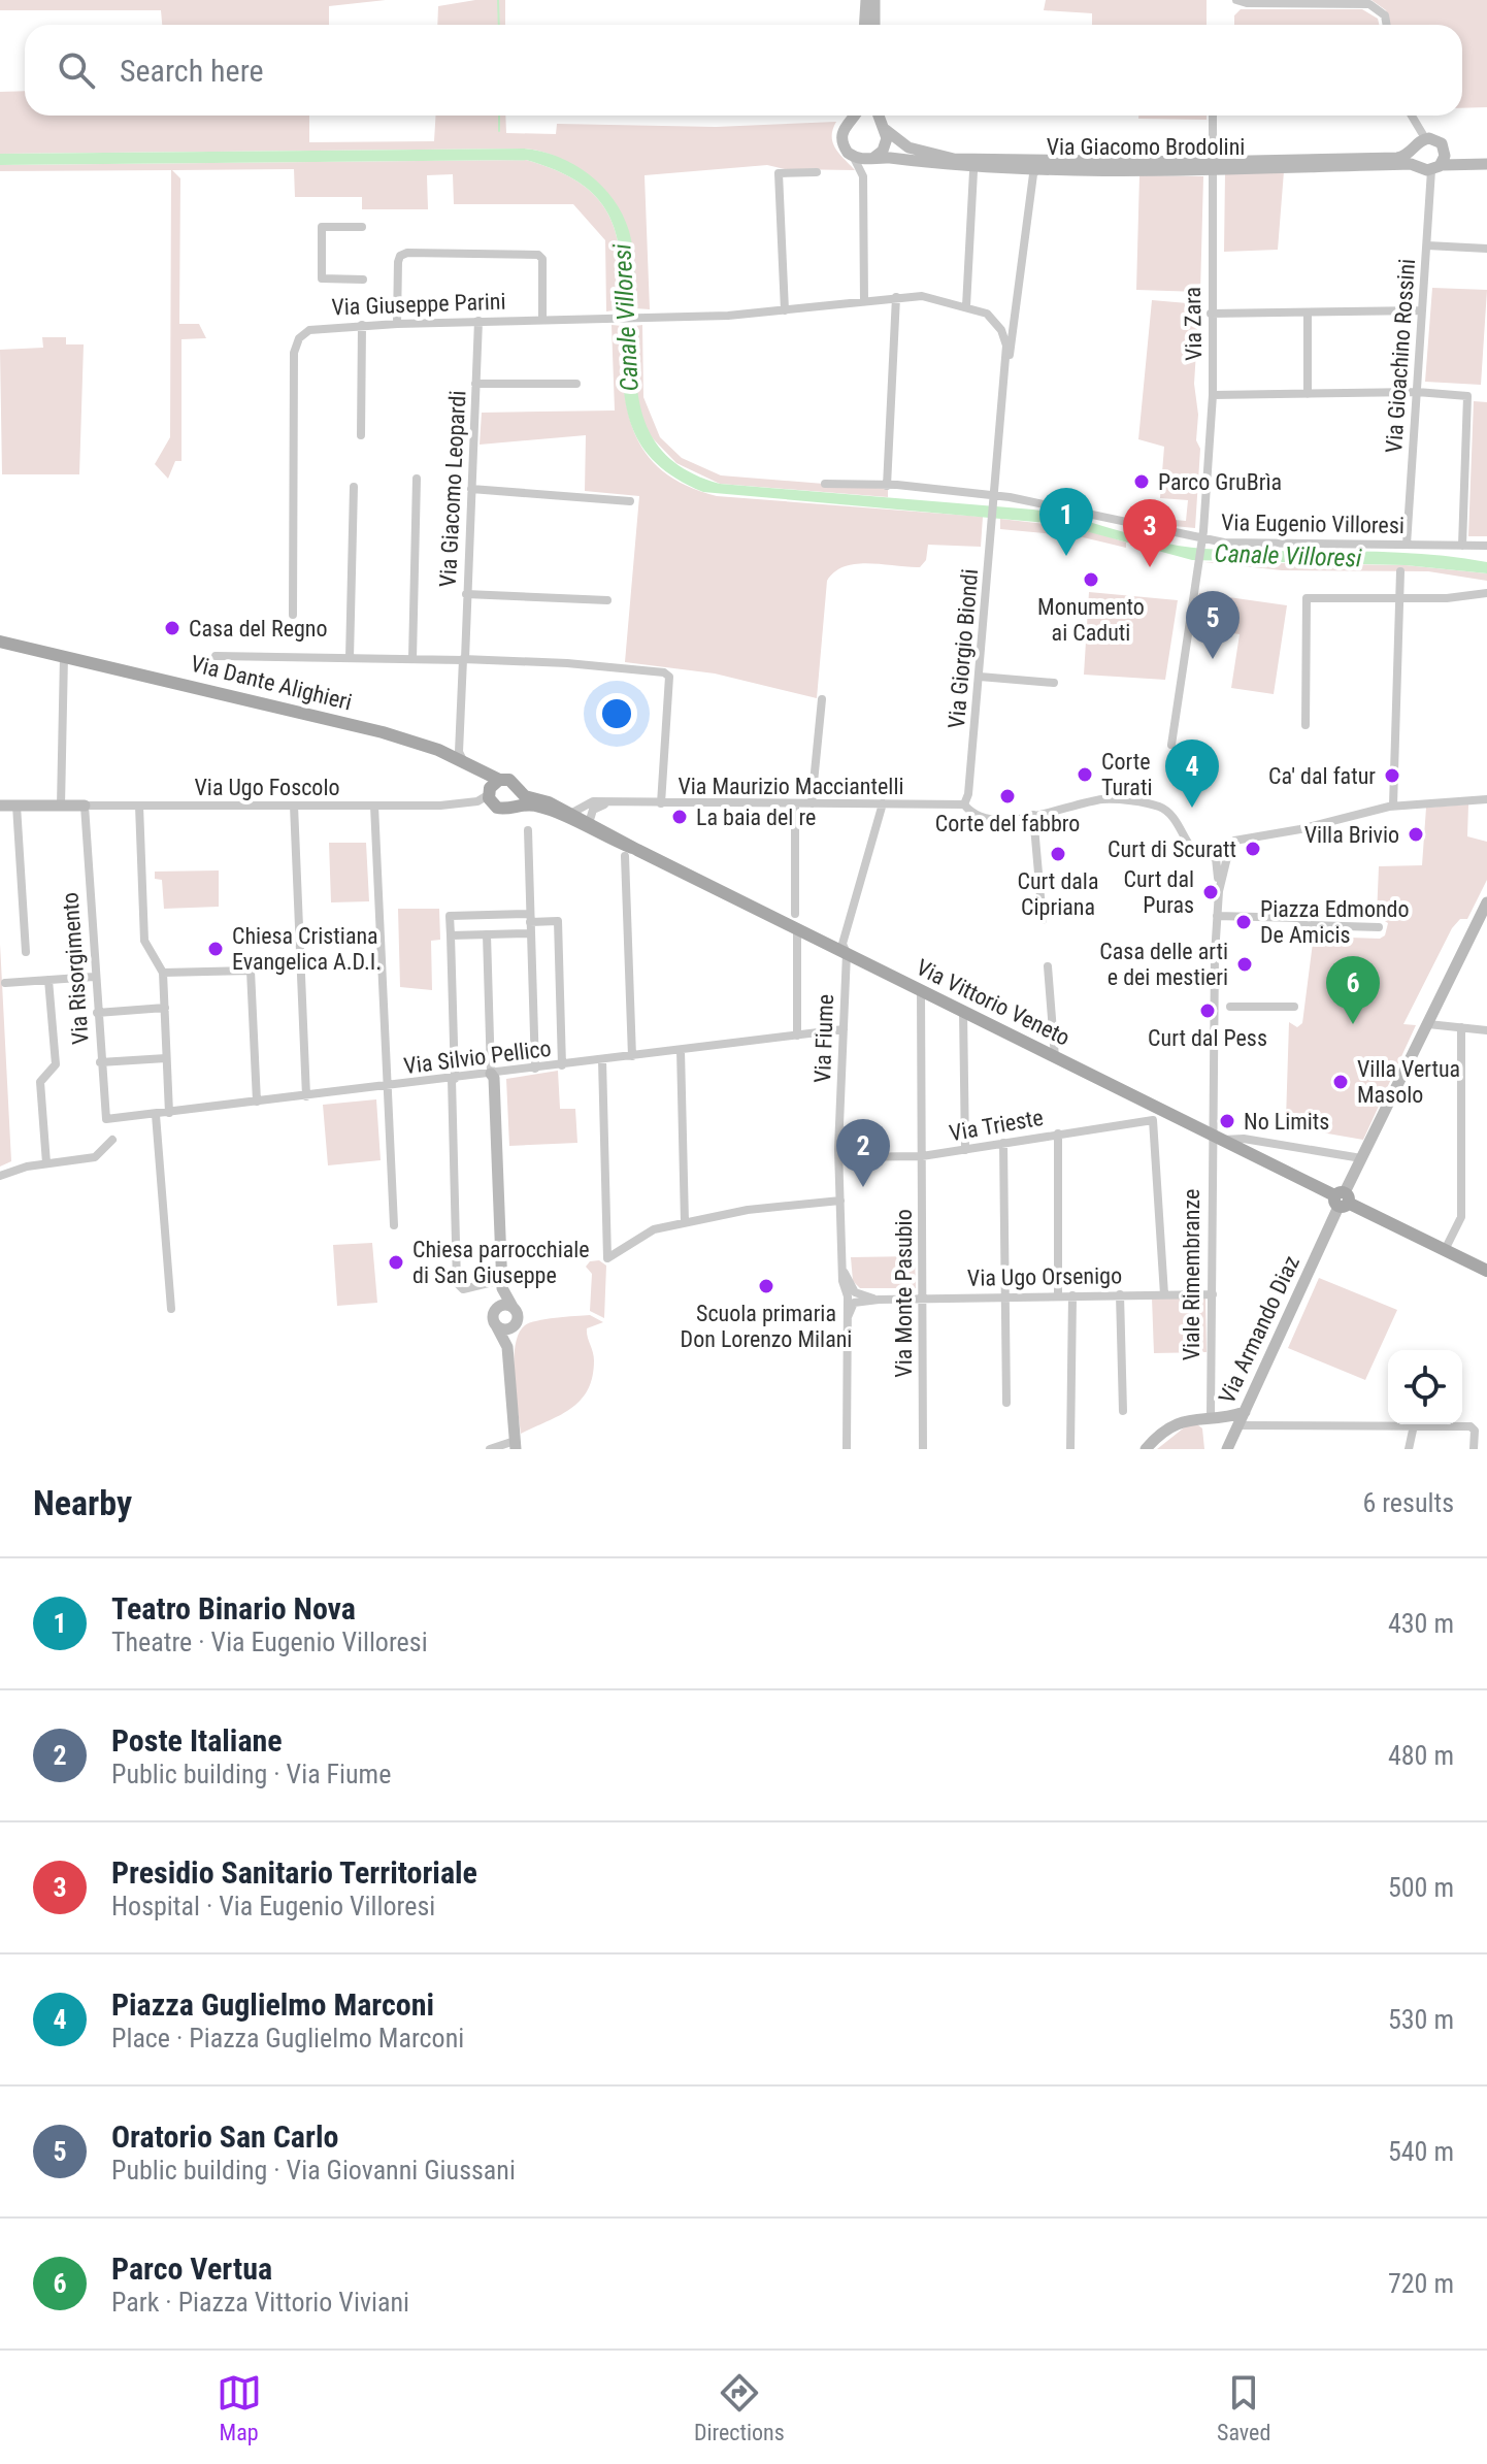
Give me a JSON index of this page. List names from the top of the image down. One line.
{"streets":{"main road":["Via Giacomo Brodolini","Via Dante Alighieri","Via Vittorio Veneto","Via Armando Diaz"],"street":["Via Giuseppe Parini","Via Zara","Via Gioachino Rossini","Via Giacomo Leopardi","Via Eugenio Villoresi","Via Giorgio Biondi","Via Maurizio Macciantelli","Via Ugo Foscolo","Via Risorgimento","Via Fiume","Via Silvio Pellico","Via Trieste","Viale Rimembranze","Via Ugo Orsenigo","Via Monte Pasubio"]},"crossings":[["Via Giacomo Brodolini","Via Zara"],["Via Giacomo Brodolini","Via Gioachino Rossini"],["Via Giuseppe Parini","Via Giacomo Leopardi"],["Via Zara","Via Eugenio Villoresi"],["Via Gioachino Rossini","Via Eugenio Villoresi"],["Via Giacomo Leopardi","Via Dante Alighieri"],["Via Eugenio Villoresi","Via Giorgio Biondi"],["Via Giorgio Biondi","Via Maurizio Macciantelli"],["Via Dante Alighieri","Via Ugo Foscolo"],["Via Dante Alighieri","Via Vittorio Veneto"],["Via Maurizio Macciantelli","Via Vittorio Veneto"],["Via Maurizio Macciantelli","Via Fiume"],["Via Ugo Foscolo","Via Risorgimento"],["Via Ugo Foscolo","Via Vittorio Veneto"],["Via Risorgimento","Via Silvio Pellico"],["Via Vittorio Veneto","Via Fiume"],["Via Vittorio Veneto","Viale Rimembranze"],["Via Vittorio Veneto","Via Monte Pasubio"],["Via Vittorio Veneto","Via Armando Diaz"],["Via Fiume","Via Silvio Pellico"],["Via Fiume","Via Trieste"],["Via Fiume","Via Ugo Orsenigo"],["Via Trieste","Via Ugo Orsenigo"],["Via Trieste","Via Monte Pasubio"],["Viale Rimembranze","Via Ugo Orsenigo"],["Via Ugo Orsenigo","Via Monte Pasubio"]],"water":["Canale Villoresi"],"places":["Parco GruBrìa","Monumento ai Caduti","Casa del Regno","Corte Turati","Ca' dal fatur","Corte del fabbro","La baia del re","Villa Brivio","Curt di Scuratt","Curt dala Cipriana","Curt dal Puras","Piazza Edmondo De Amicis","Chiesa Cristiana Evangelica A.D.I.","Casa delle arti e dei mestieri","Curt dal Pess","Villa Vertua Masolo","No Limits","Chiesa parrocchiale di San Giuseppe","Scuola primaria Don Lorenzo Milani"],"page":{"search":"Search here","pins":["1","3","5","4","6","2"],"heading":["Nearby","6 results"],"list":[{"mark":"1","name":"Teatro Binario Nova","note":"Theatre · Via Eugenio Villoresi","value":"430 m"},{"mark":"2","name":"Poste Italiane","note":"Public building · Via Fiume","value":"480 m"},{"mark":"3","name":"Presidio Sanitario Territoriale","note":"Hospital · Via Eugenio Villoresi","value":"500 m"},{"mark":"4","name":"Piazza Guglielmo Marconi","note":"Place · Piazza Guglielmo Marconi","value":"530 m"},{"mark":"5","name":"Oratorio San Carlo","note":"Public building · Via Giovanni Giussani","value":"540 m"},{"mark":"6","name":"Parco Vertua","note":"Park · Piazza Vittorio Viviani","value":"720 m"}],"nav":["Map","Directions","Saved"]}}
